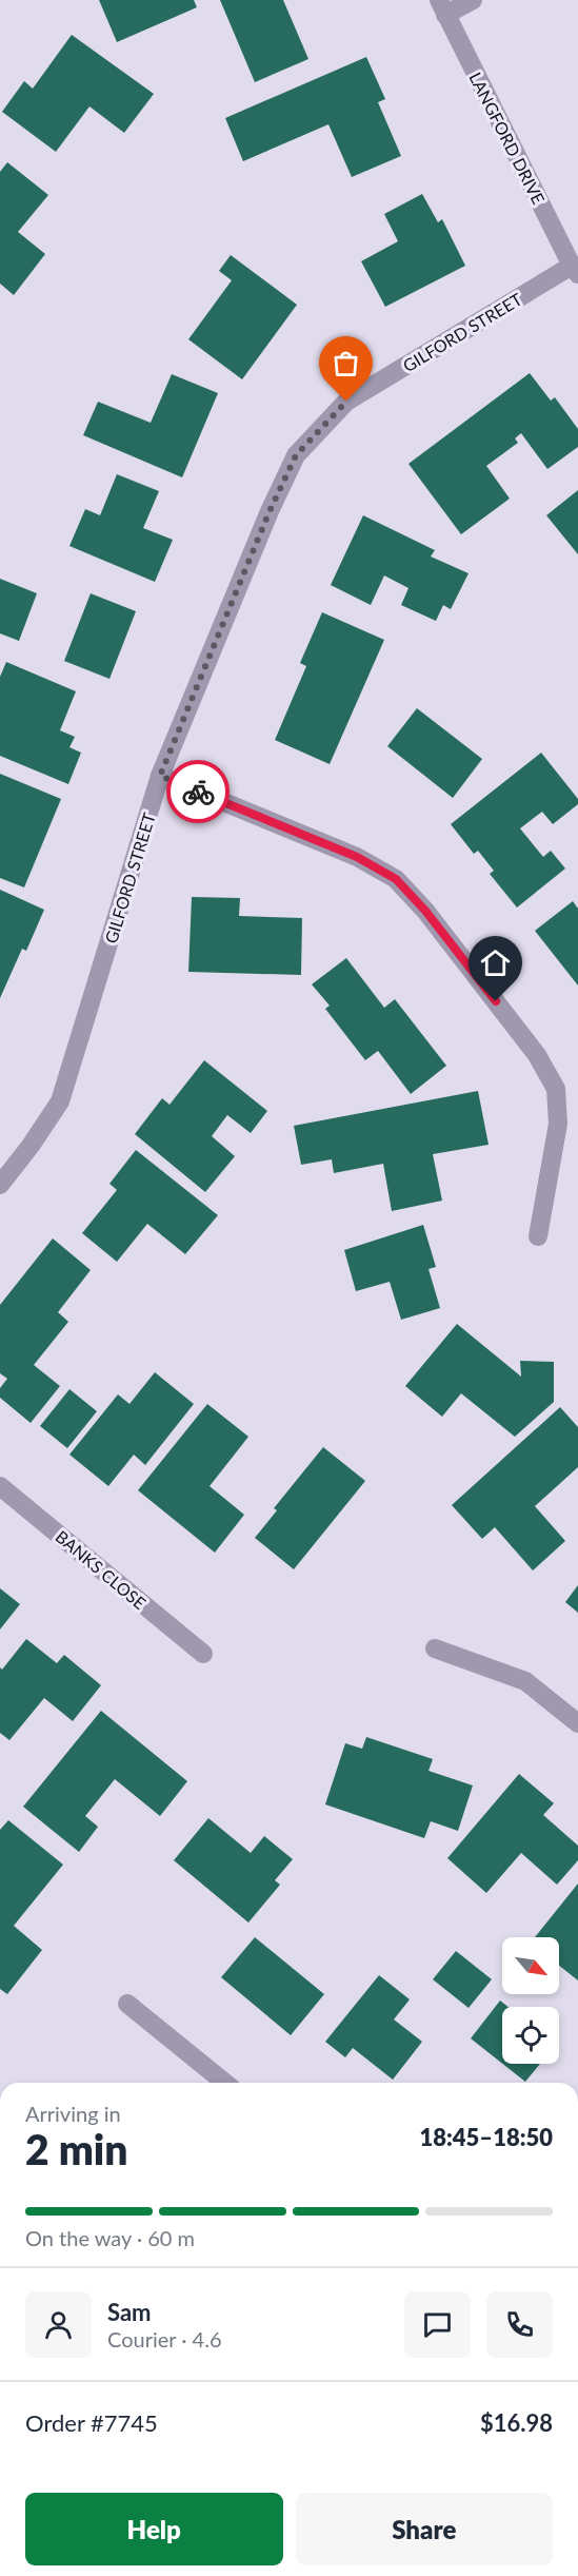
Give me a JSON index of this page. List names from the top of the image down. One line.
{"streets":{"street":["LANGFORD DRIVE","GILFORD STREET","BANKS CLOSE"]},"crossings":[["LANGFORD DRIVE","GILFORD STREET"]],"north":"bottom right","page":{"heading":["2 min","Arriving in","18:45–18:50"],"panel":["Sam","Courier · 4.6","Order #7745","$16.98"],"bar":"On the way · 60 m","buttons":["Help","Share"]}}
